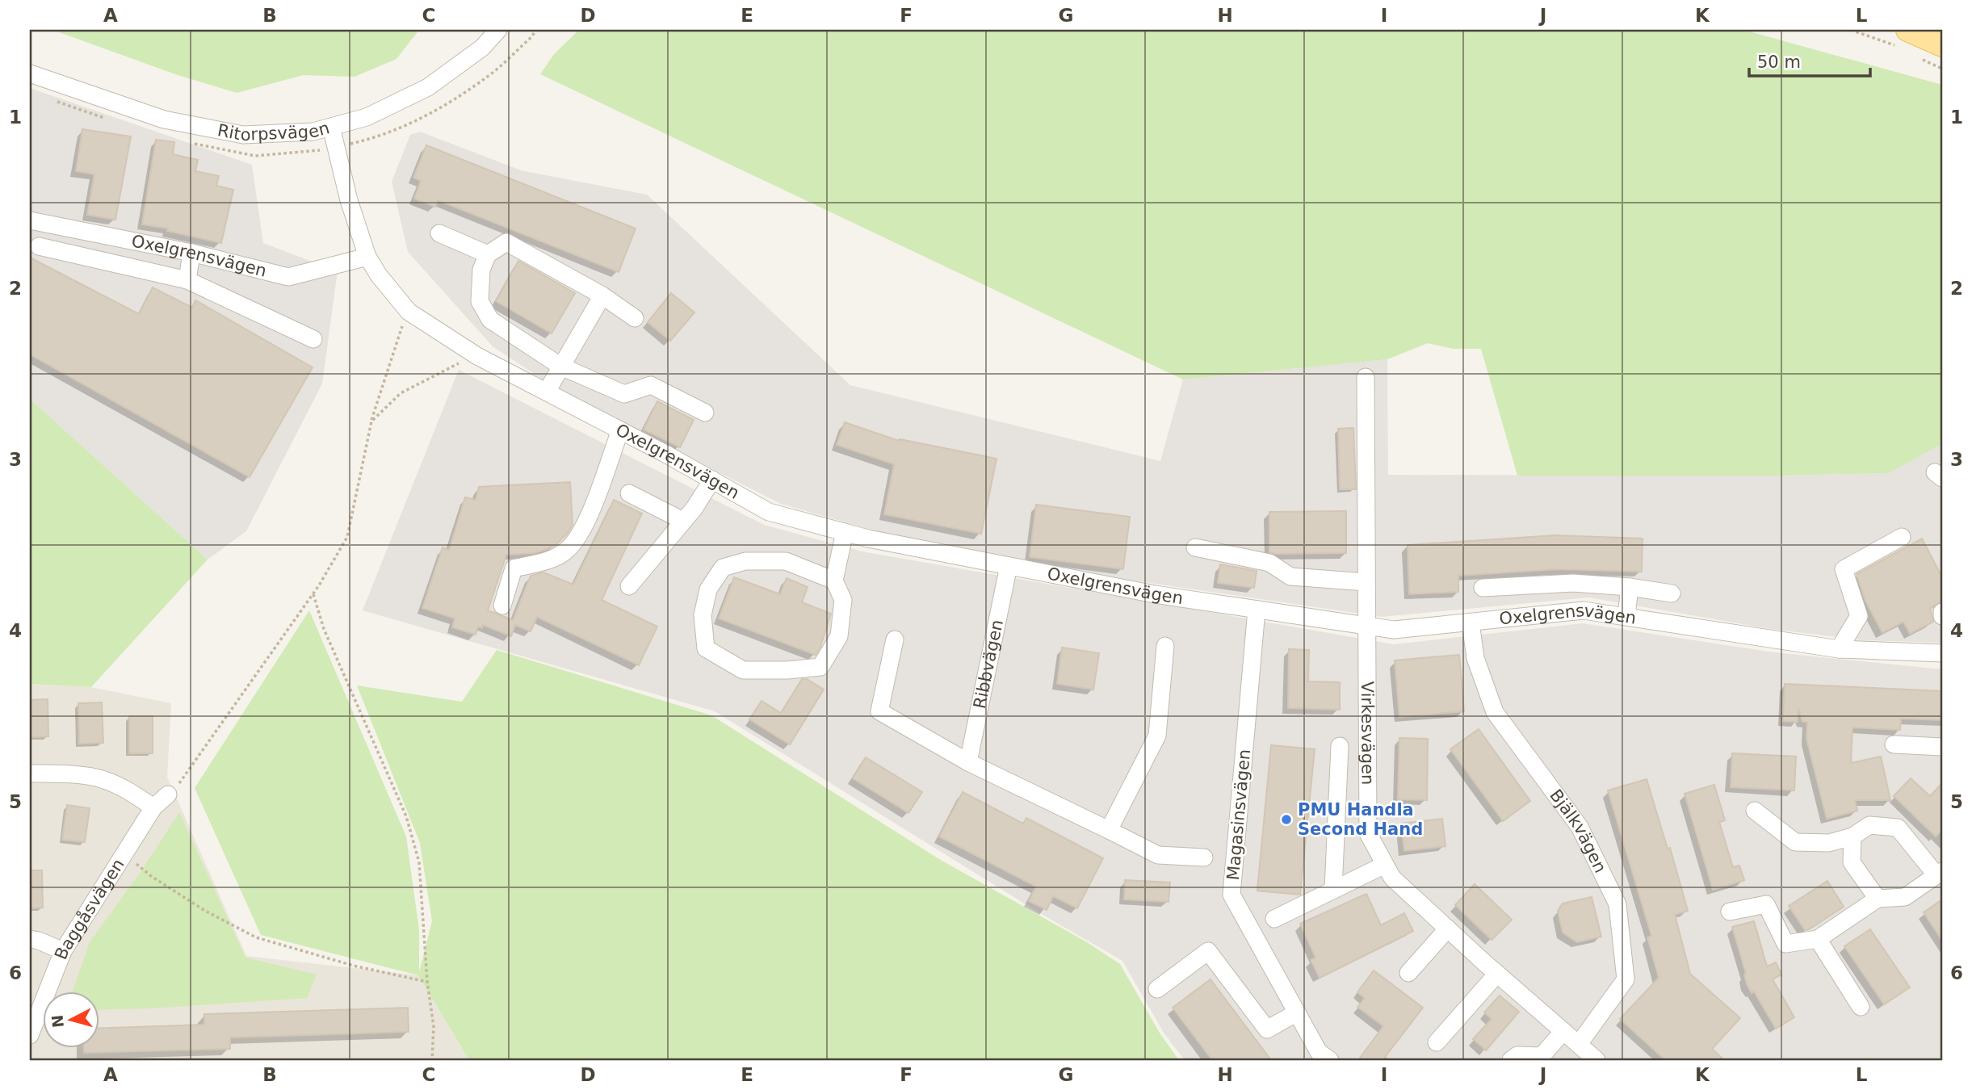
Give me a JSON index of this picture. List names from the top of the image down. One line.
{"streets":{"street":["Ritorpsvägen","Oxelgrensvägen","Ribbvägen","Virkesvägen","Magasinsvägen","Bjälkvägen","Baggåsvägen"]},"crossings":[["Ritorpsvägen","Oxelgrensvägen"],["Oxelgrensvägen","Ribbvägen"],["Oxelgrensvägen","Virkesvägen"],["Oxelgrensvägen","Magasinsvägen"],["Oxelgrensvägen","Bjälkvägen"],["Virkesvägen","Bjälkvägen"]],"places":["PMU Handla Second Hand"],"scale_bar":"50 m","north":"left","grid":{"columns":["A","B","C","D","E","F","G","H","I","J","K","L"],"rows":["1","2","3","4","5","6"]}}
